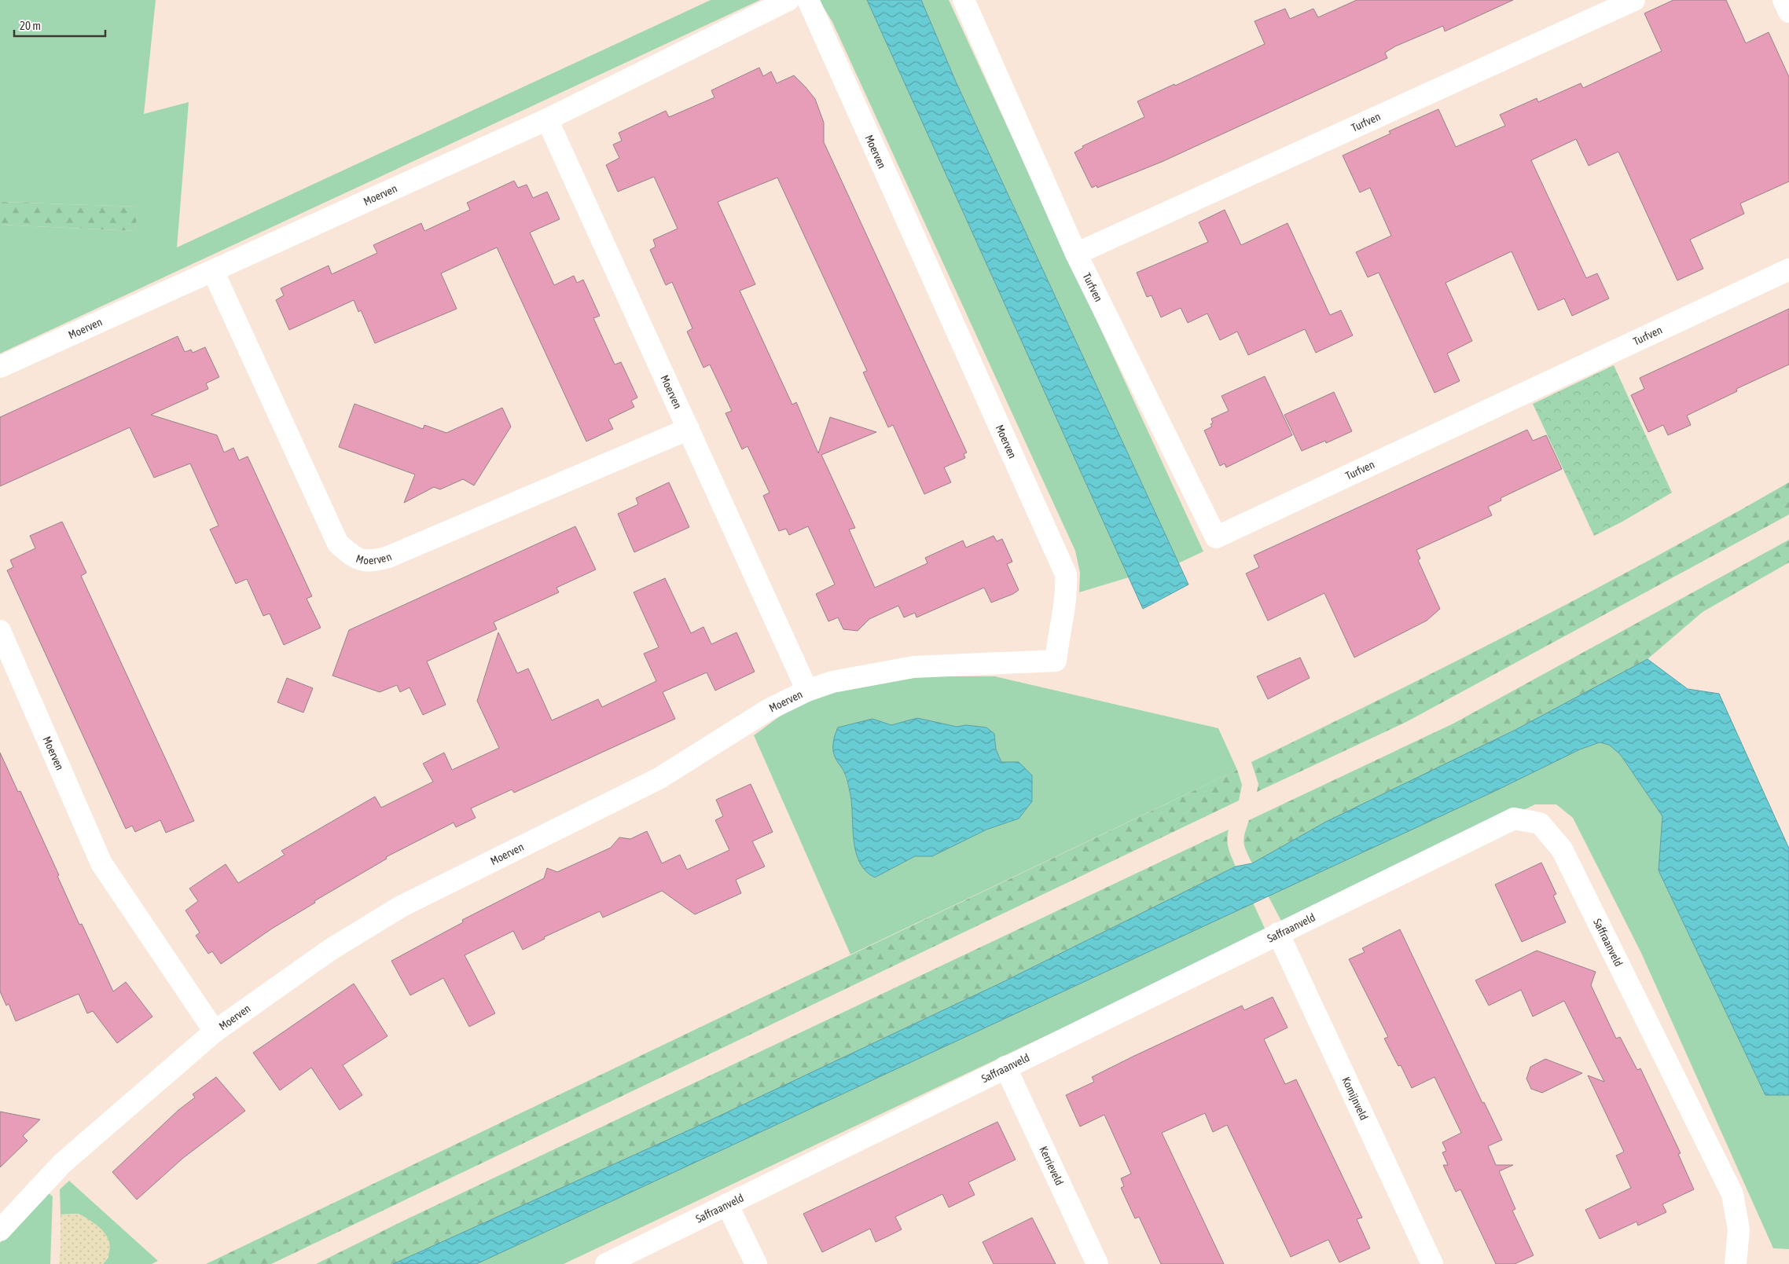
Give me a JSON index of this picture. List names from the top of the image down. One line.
{"streets":{"street":["Turfven","Moerven","Saffraanveld","Komijnveld","Kerrieveld"]},"crossings":[["Saffraanveld","Komijnveld"],["Saffraanveld","Kerrieveld"]],"scale_bar":"20 m"}
